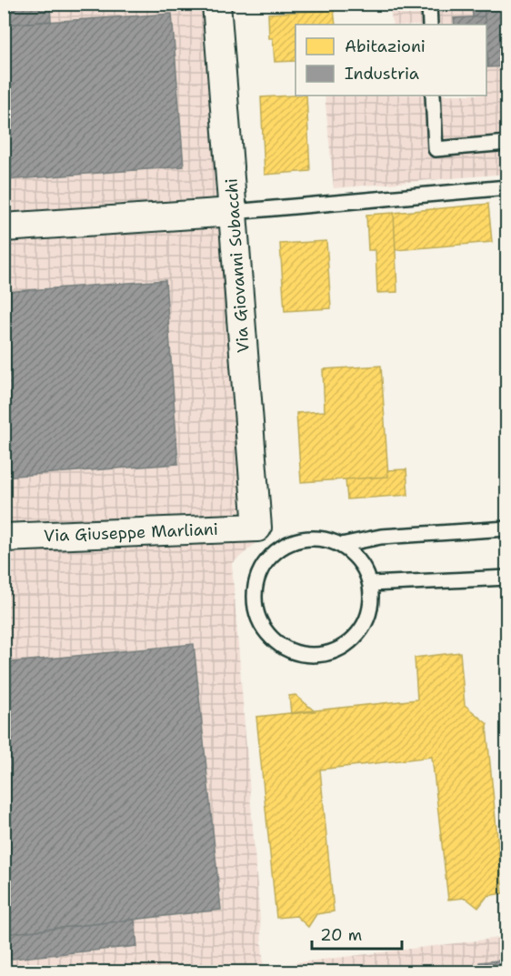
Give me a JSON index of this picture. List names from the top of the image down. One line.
{"streets":{"street":["Via Giovanni Subacchi","Via Giuseppe Marliani"]},"crossings":[["Via Giovanni Subacchi","Via Giuseppe Marliani"]],"legend":["Abitazioni","Industria"],"scale_bar":"20 m"}
